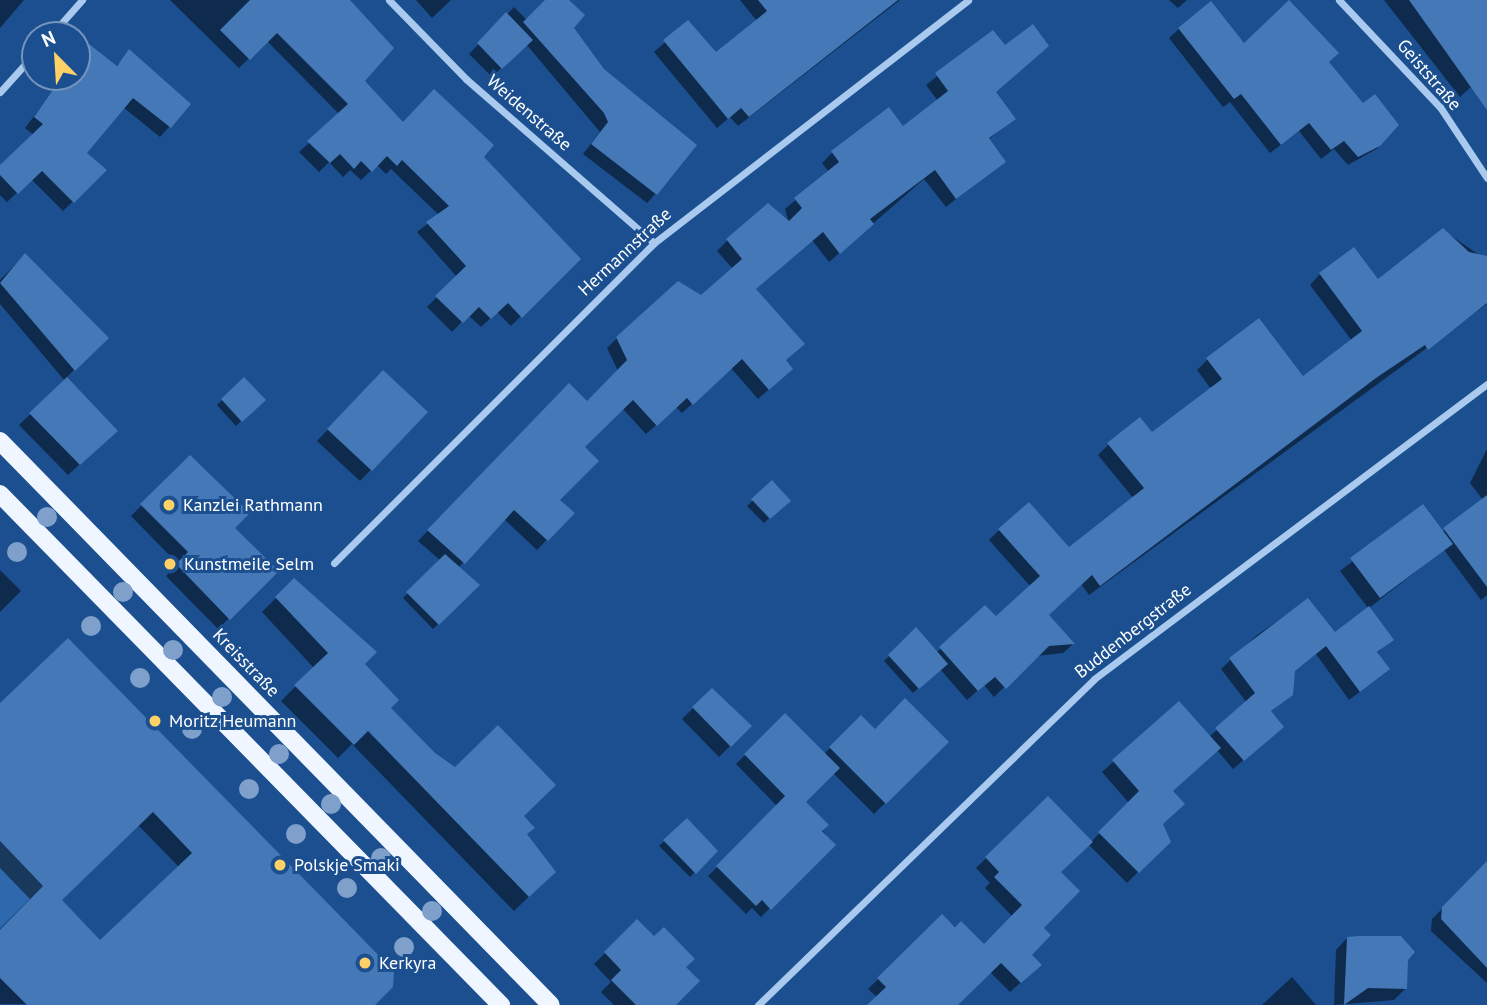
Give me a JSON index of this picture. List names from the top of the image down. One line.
{"streets":{"main road":["Kreisstraße"],"street":["Geiststraße","Weidenstraße","Hermannstraße","Buddenbergstraße"]},"crossings":[["Weidenstraße","Hermannstraße"]],"places":["Kanzlei Rathmann","Kunstmeile Selm","Moritz Heumann","Polskje Smaki","Kerkyra"],"north":"top left"}
